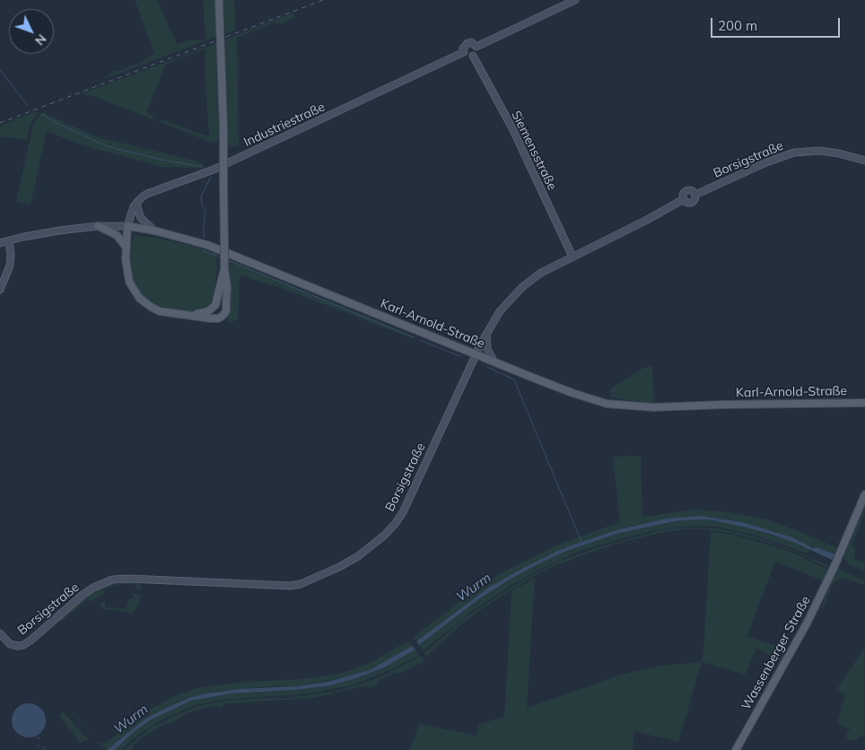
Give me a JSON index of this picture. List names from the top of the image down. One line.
{"streets":{"main road":["Karl-Arnold-Straße","Wassenberger Straße"],"street":["Industriestraße","Siemensstraße","Borsigstraße"]},"crossings":[["Industriestraße","Siemensstraße"],["Siemensstraße","Borsigstraße"],["Borsigstraße","Karl-Arnold-Straße"]],"water":["Wurm"],"scale_bar":"200 m","north":"bottom right"}
